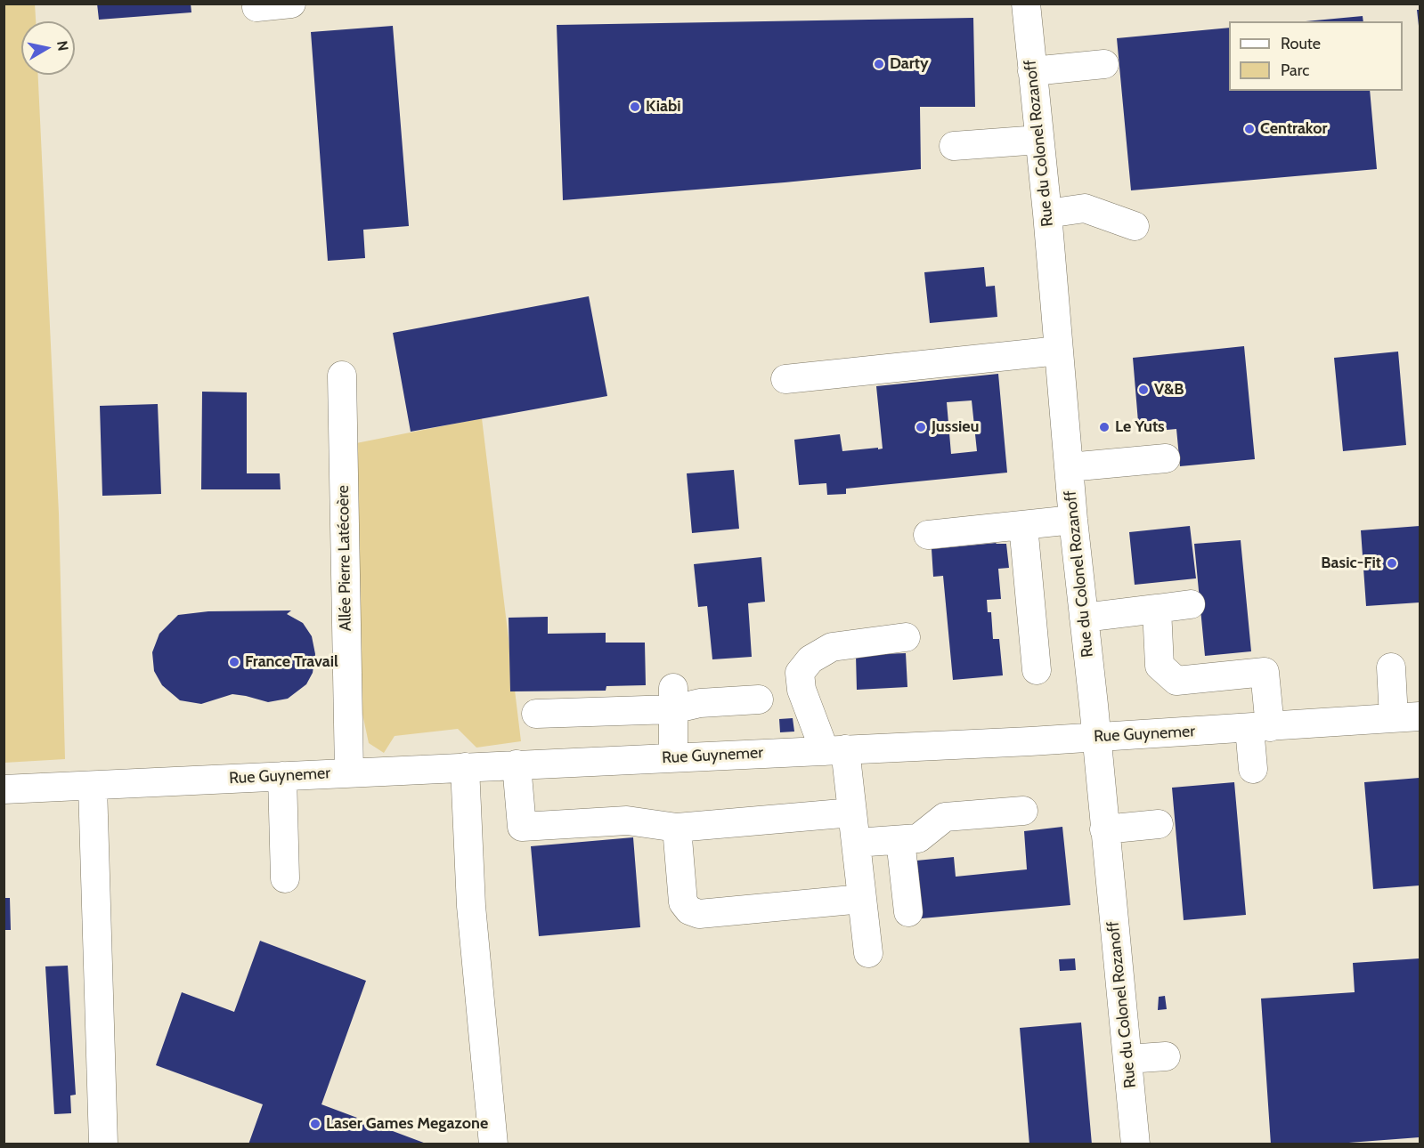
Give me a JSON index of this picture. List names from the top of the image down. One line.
{"streets":{"street":["Rue du Colonel Rozanoff","Allée Pierre Latécoère","Rue Guynemer"]},"crossings":[["Rue du Colonel Rozanoff","Rue Guynemer"],["Allée Pierre Latécoère","Rue Guynemer"]],"places":["Darty","Kiabi","Centrakor","V&B","Jussieu","Le Yuts","Basic-Fit","France Travail","Laser Games Megazone"],"legend":["Route","Parc"],"north":"right"}
